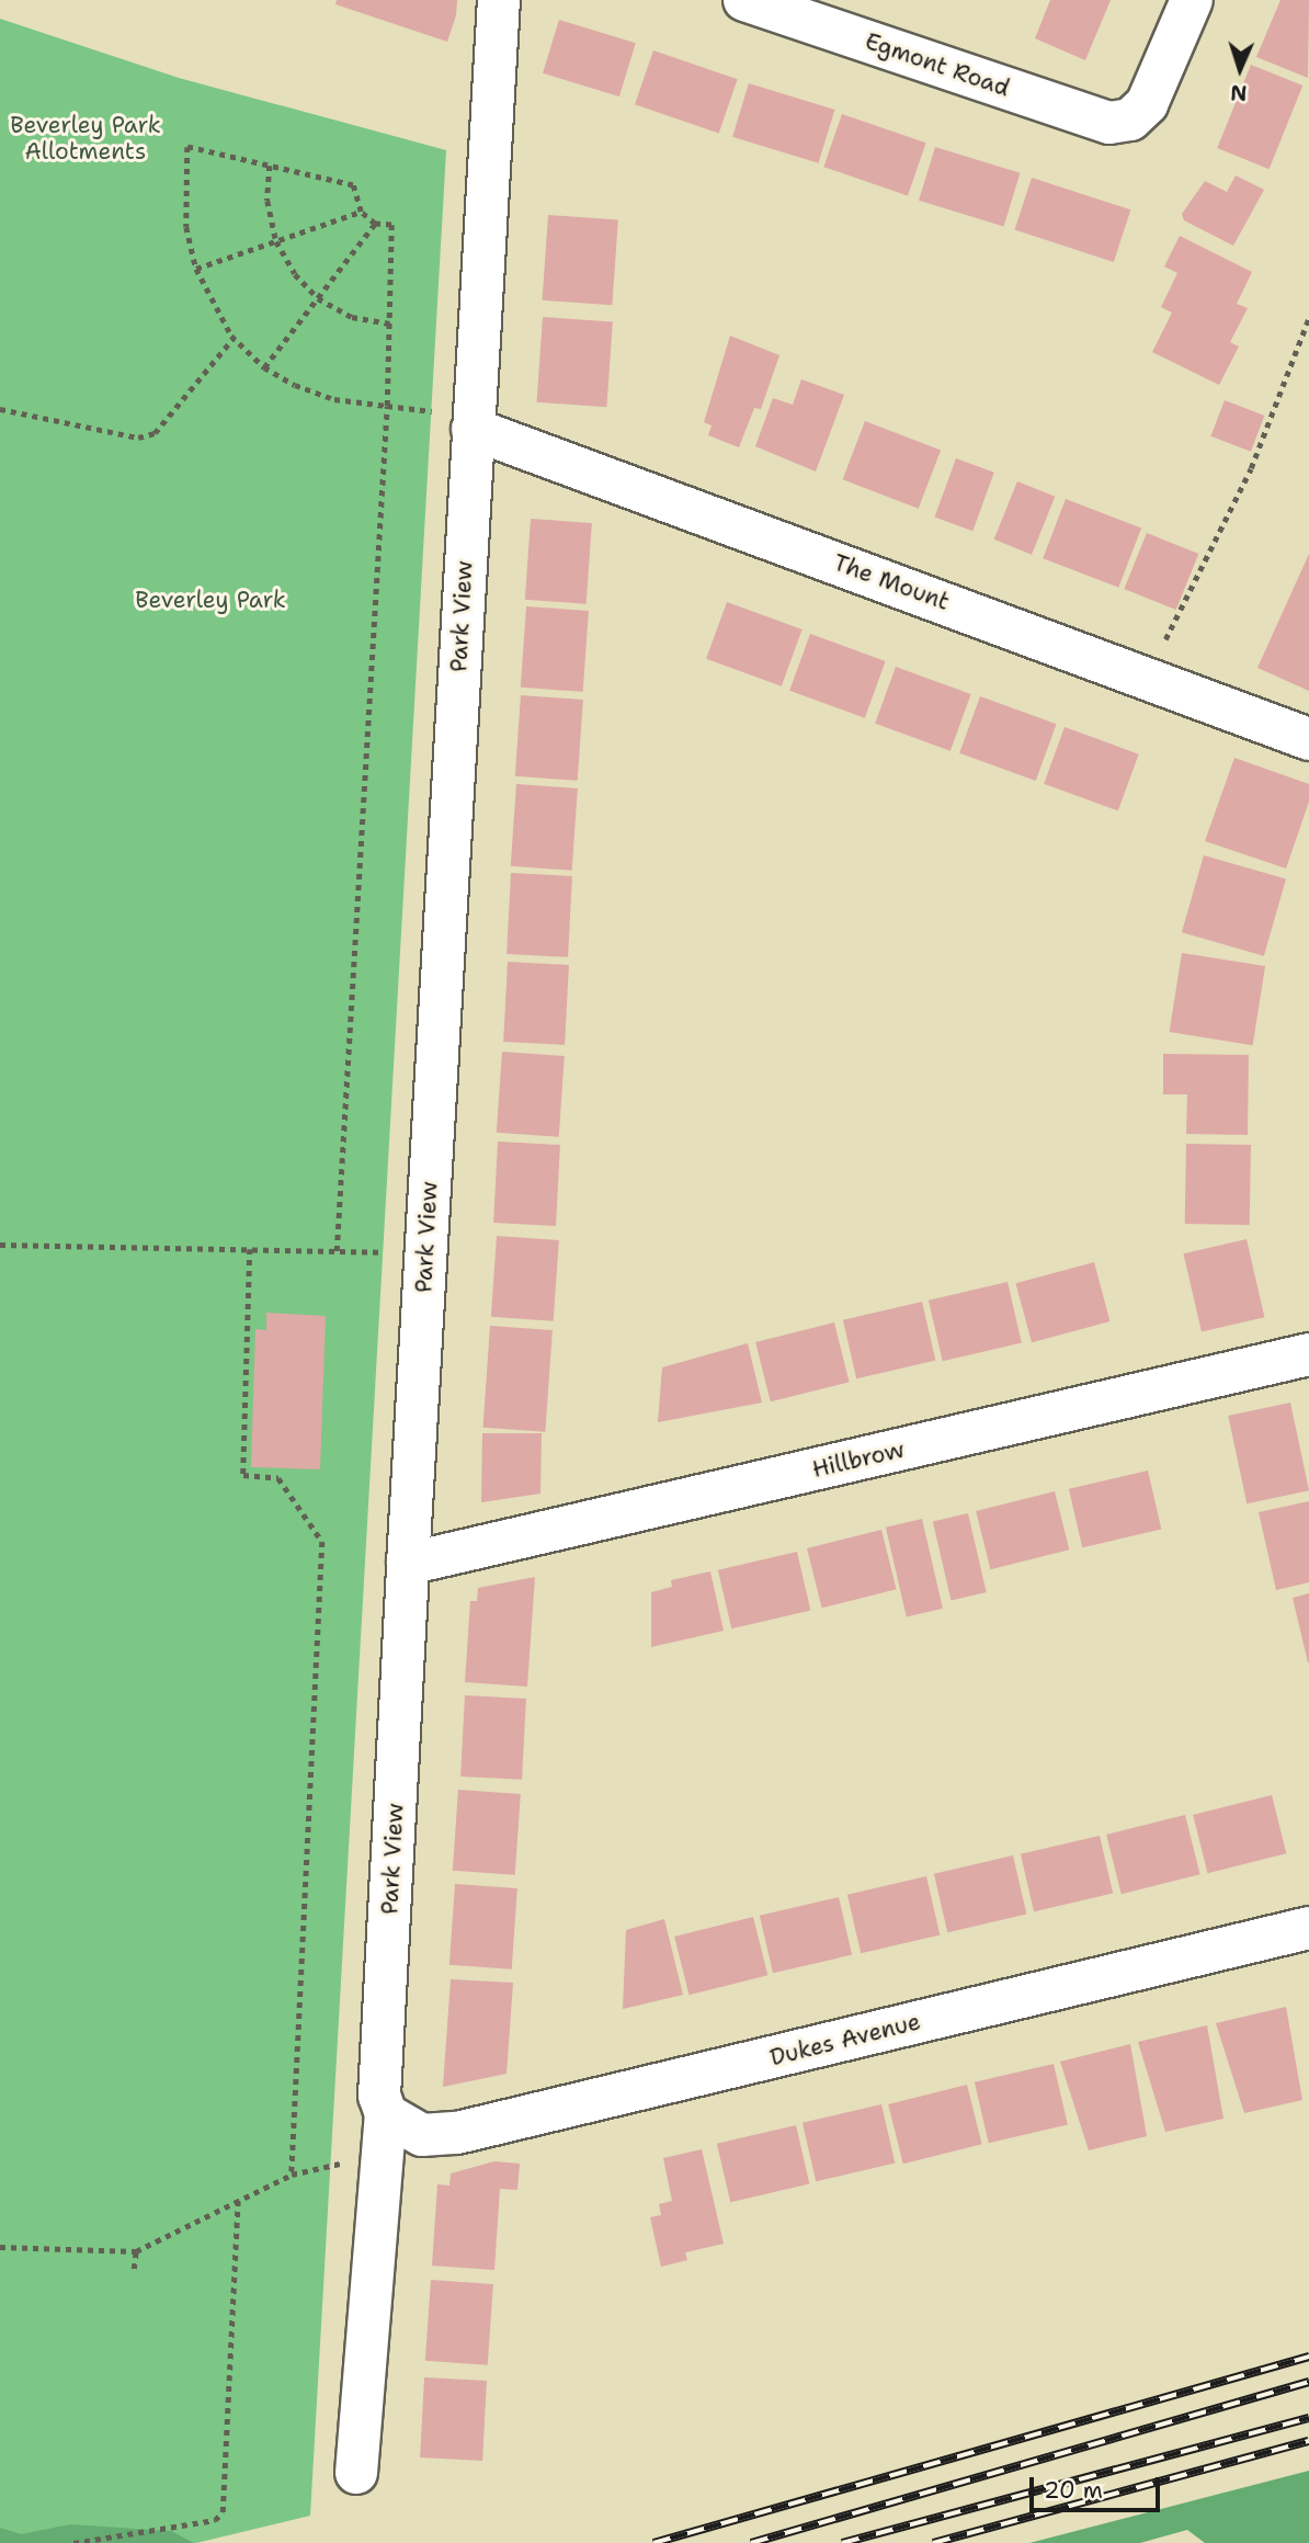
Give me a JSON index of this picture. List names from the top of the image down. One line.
{"streets":{"street":["Egmont Road","The Mount","Park View","Hillbrow","Dukes Avenue"]},"crossings":[["The Mount","Park View"],["Park View","Hillbrow"],["Park View","Dukes Avenue"]],"parks":["Beverley Park Allotments","Beverley Park"],"scale_bar":"20 m","north":"bottom"}
